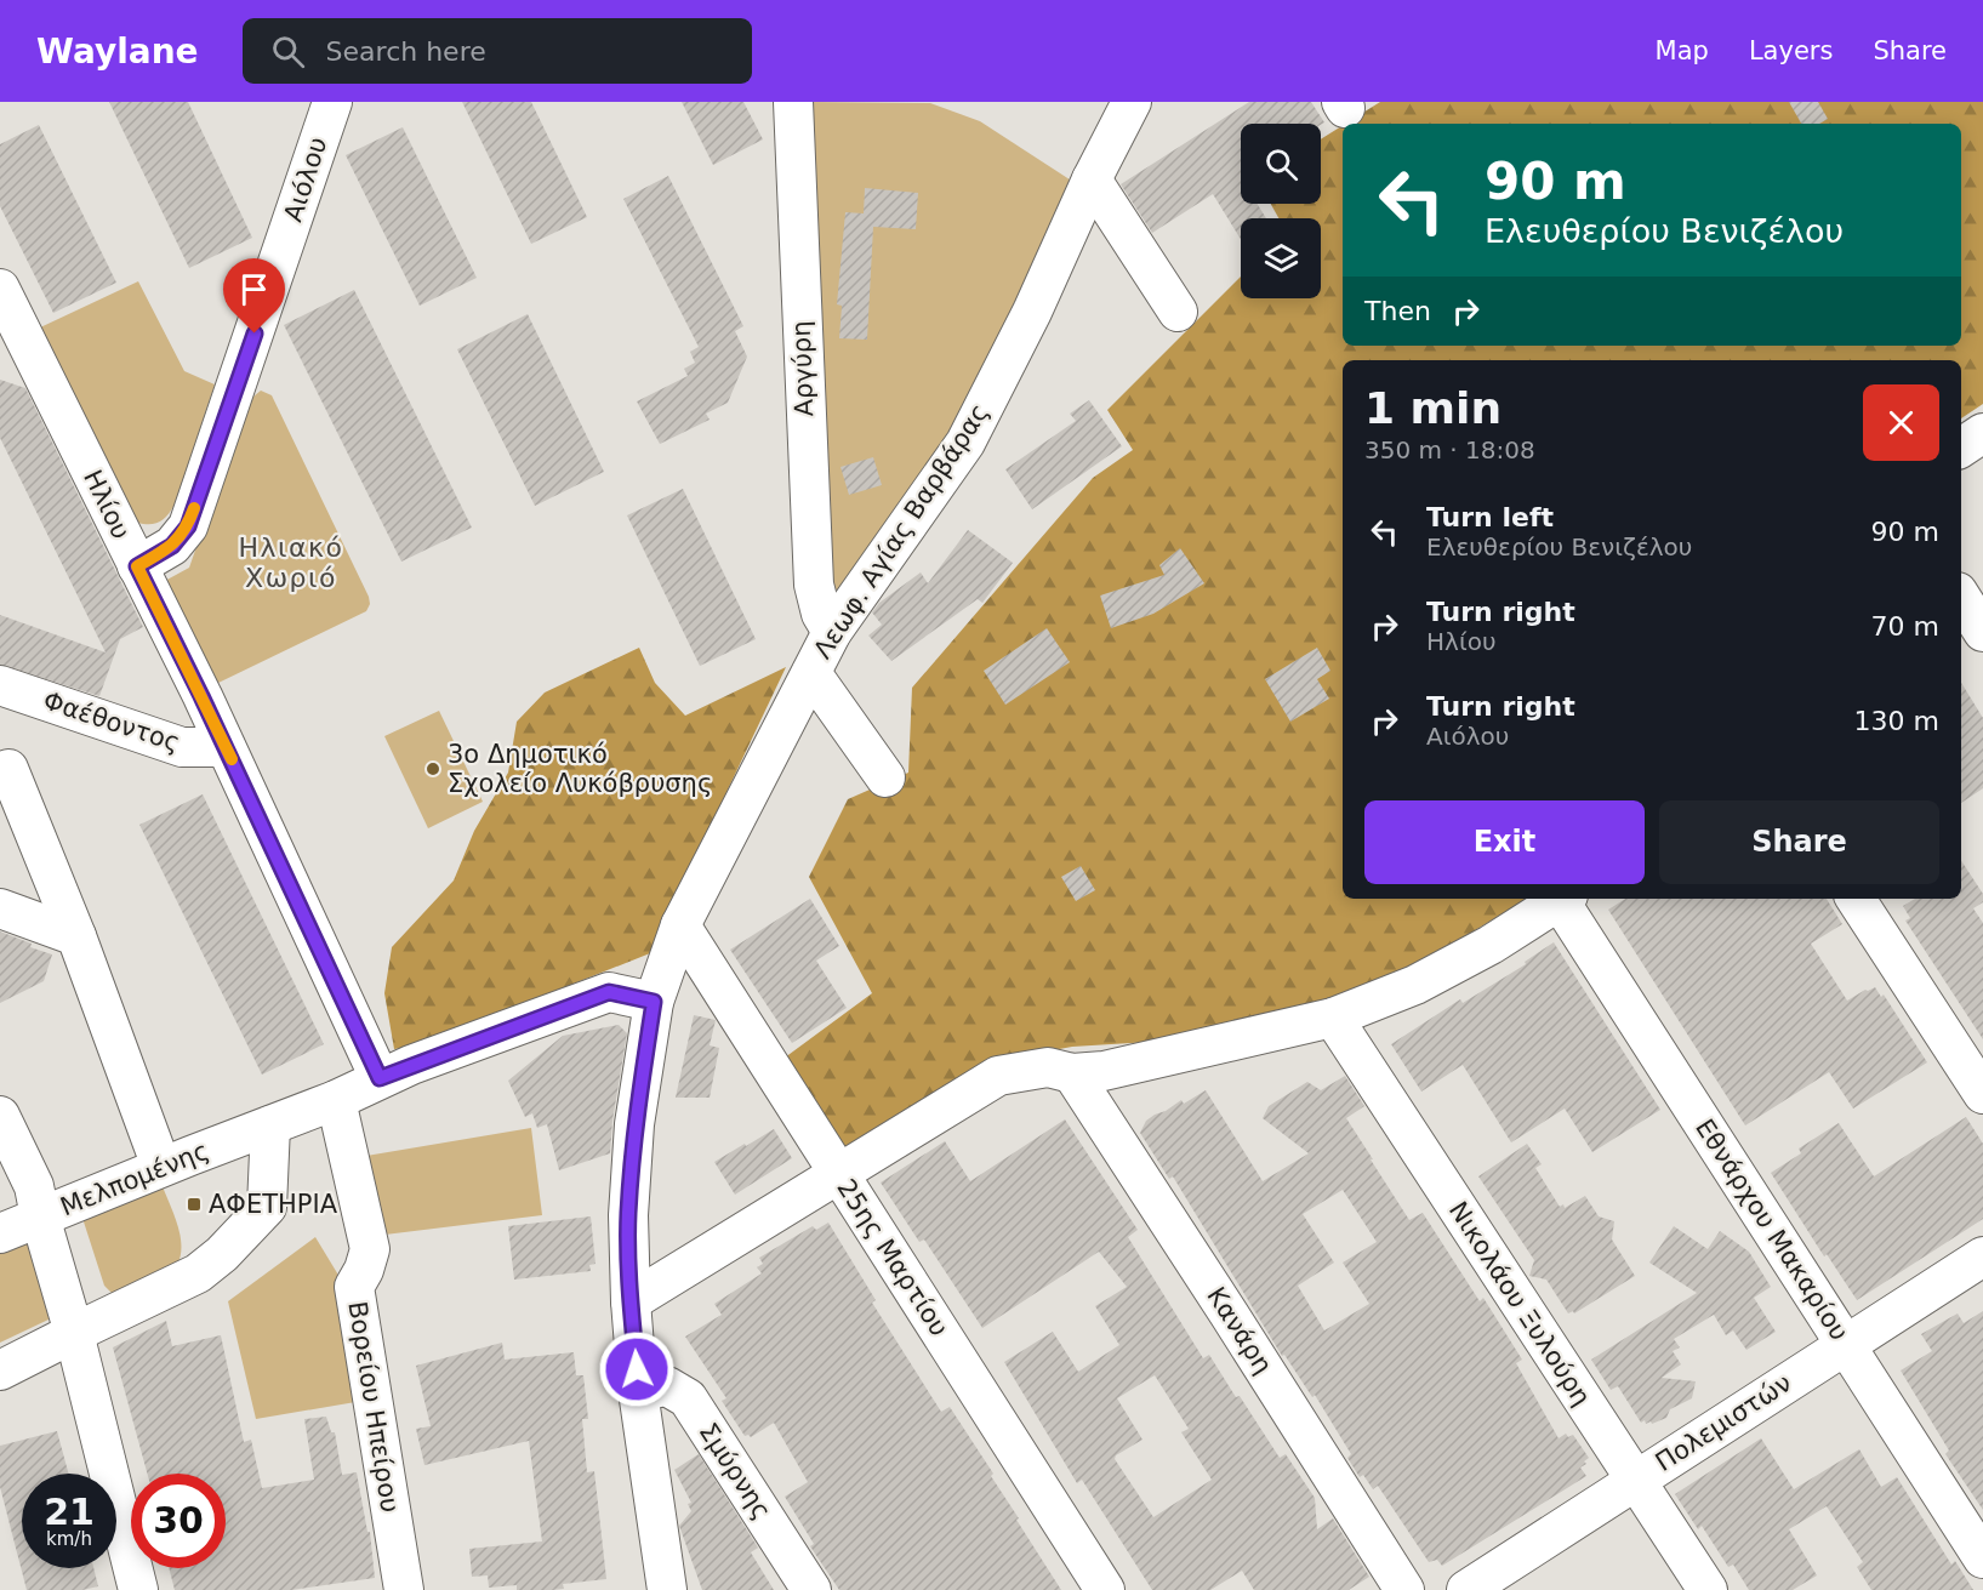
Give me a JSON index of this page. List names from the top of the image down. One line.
{"streets":{"street":["Αιόλου","Αργύρη","Ηλίου","Λεωφ. Αγίας Βαρβάρας","Φαέθοντος","Μελπομένης","Εθνάρχου Μακαρίου","25ης Μαρτίου","Νικολάου Ξυλούρη","Κανάρη","Βορείου Ηπείρου","Πολεμιστών","Σμύρνης"]},"crossings":[["Αιόλου","Ηλίου"],["Αργύρη","Λεωφ. Αγίας Βαρβάρας"],["Ηλίου","Φαέθοντος"],["Ηλίου","Μελπομένης"],["Λεωφ. Αγίας Βαρβάρας","Μελπομένης"],["Λεωφ. Αγίας Βαρβάρας","25ης Μαρτίου"],["Λεωφ. Αγίας Βαρβάρας","Σμύρνης"],["Μελπομένης","Βορείου Ηπείρου"],["Εθνάρχου Μακαρίου","Πολεμιστών"],["Νικολάου Ξυλούρη","Πολεμιστών"]],"districts":["Ηλιακό Χωριό"],"places":{"other":["3ο Δημοτικό Σχολείο Λυκόβρυσης"],"transit":["ΑΦΕΤΗΡΙΑ"]},"page":{"header":"Waylane","search":"Search here","nav":["Map","Layers","Share"],"turn":["90 m","Ελευθερίου Βενιζέλου"],"then":"Then","heading":["1 min","350 m · 18:08"],"list":[{"name":"Turn left","note":"Ελευθερίου Βενιζέλου","value":"90 m"},{"name":"Turn right","note":"Ηλίου","value":"70 m"},{"name":"Turn right","note":"Αιόλου","value":"130 m"}],"buttons":["Exit","Share"],"speed":"21 km/h","limit":"30"}}
